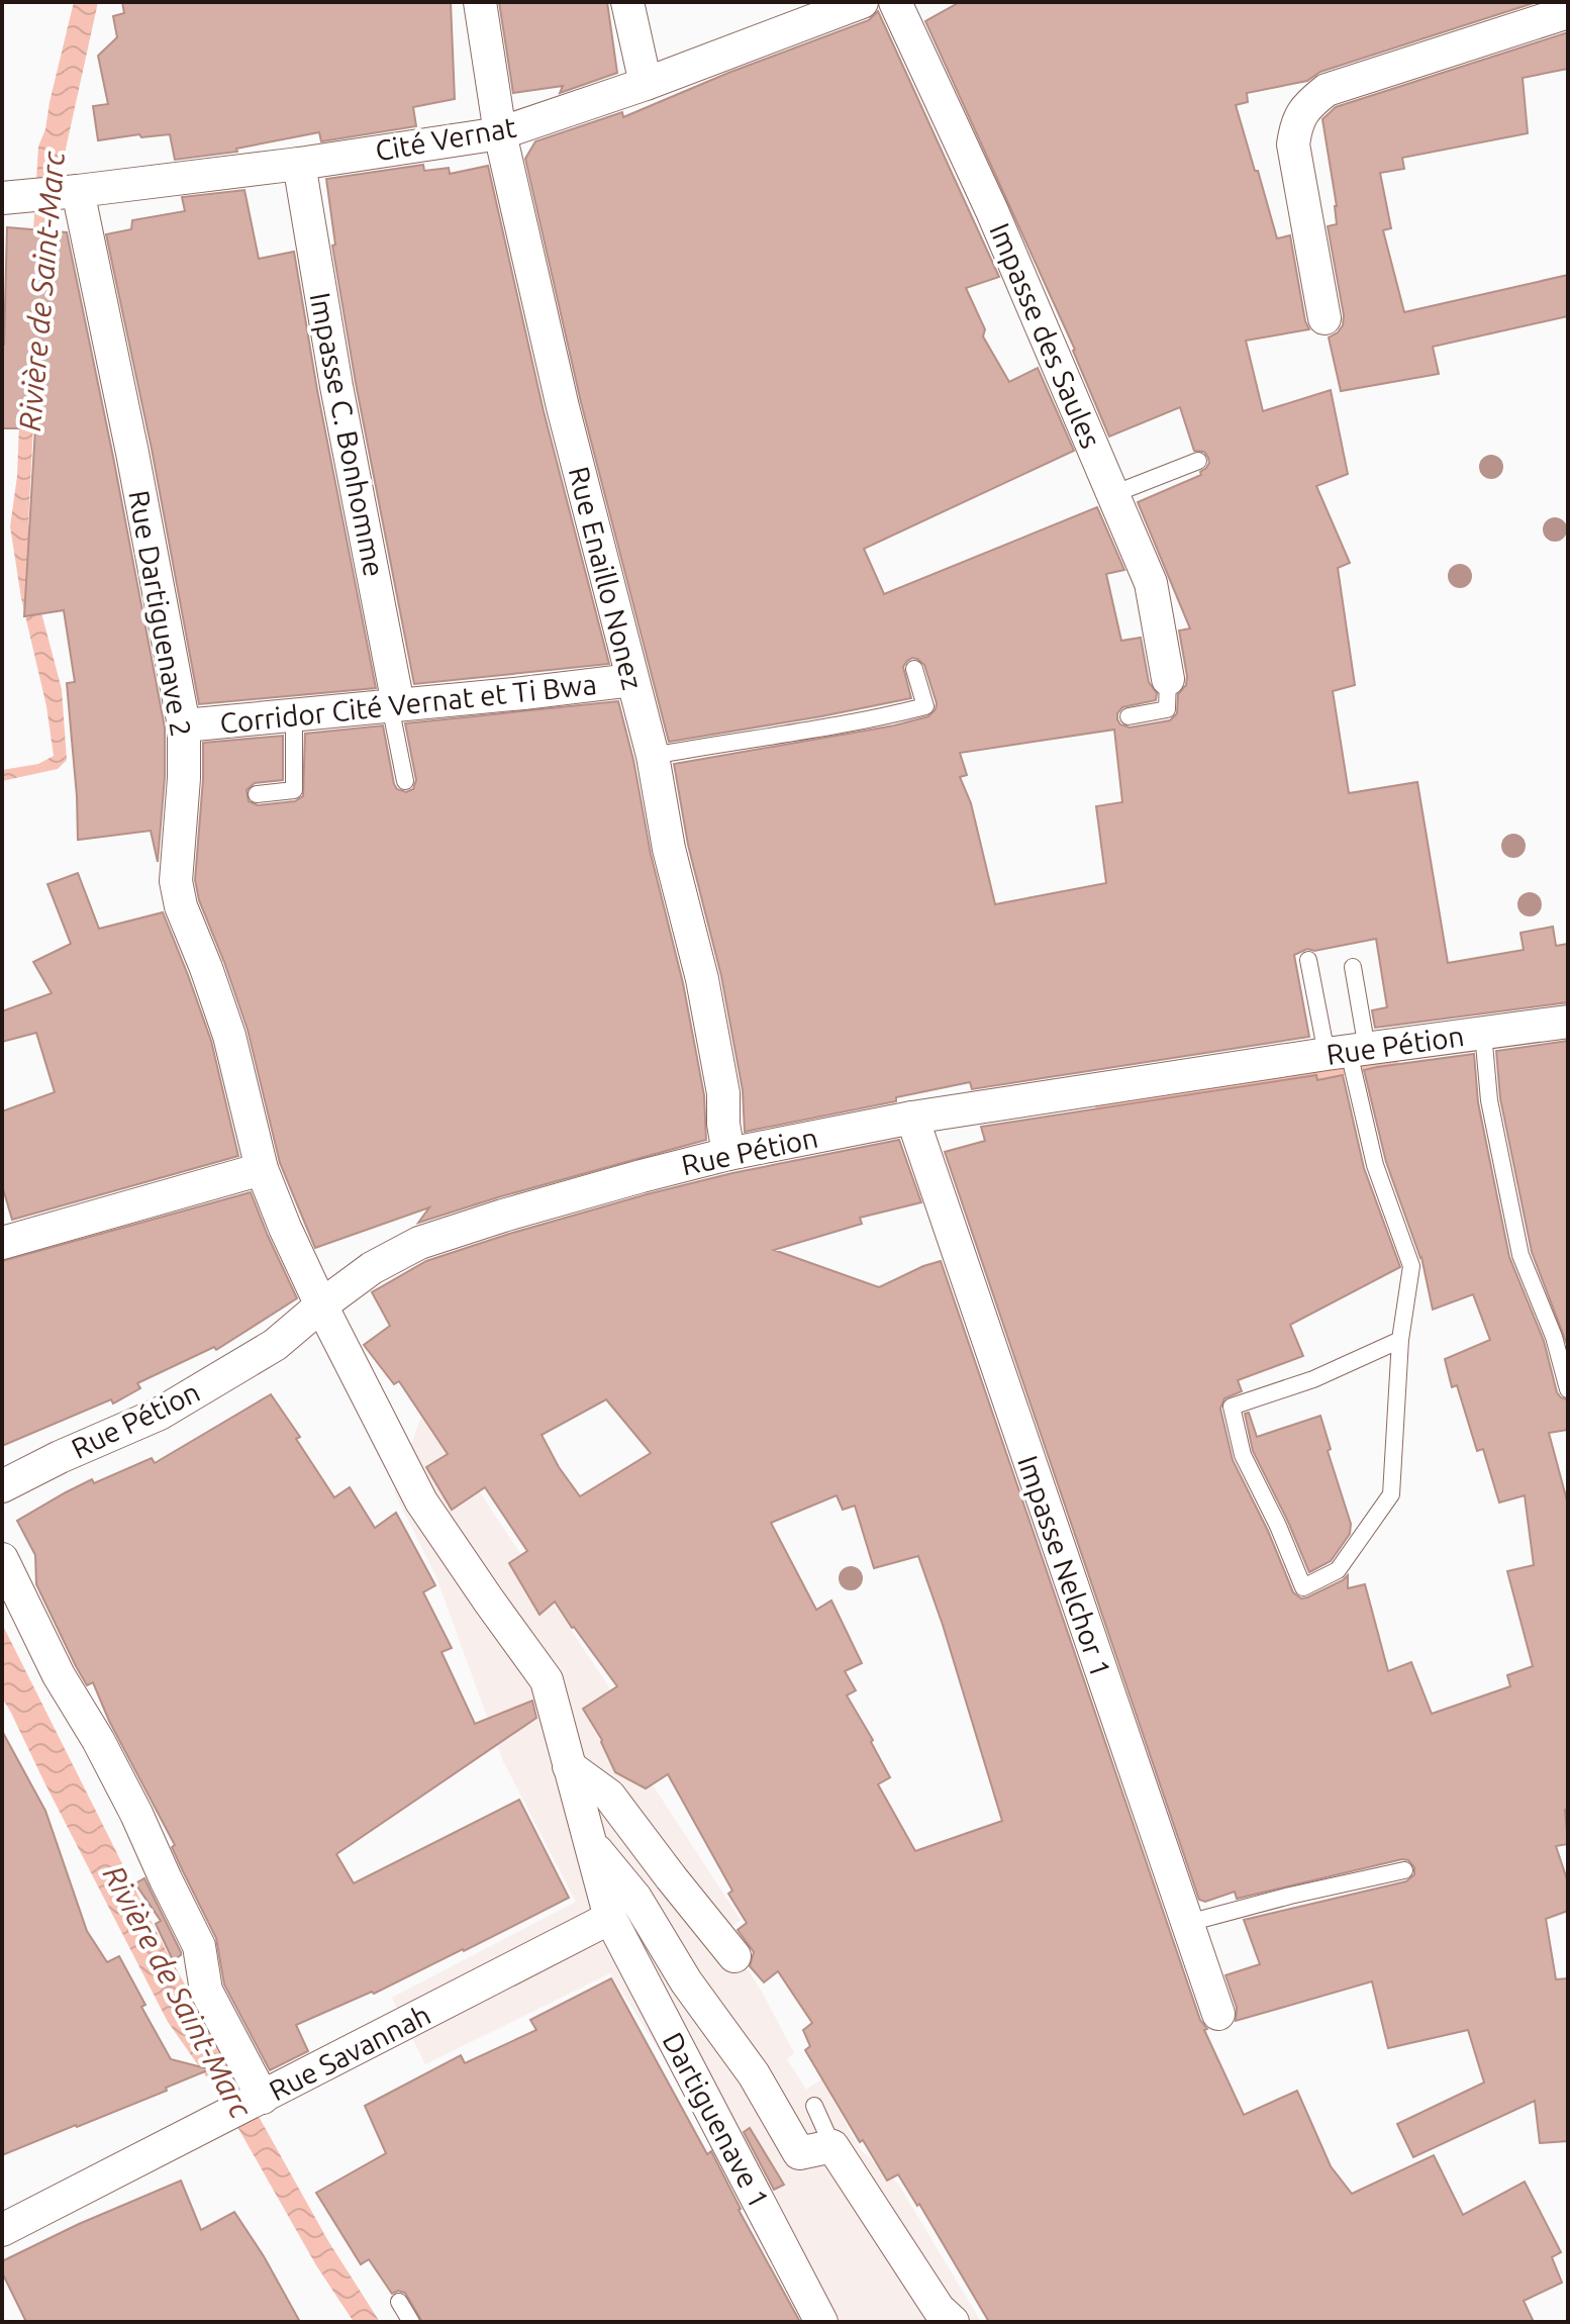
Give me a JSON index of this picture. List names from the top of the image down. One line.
{"streets":{"street":["Cité Vernat","Impasse des Saules","Impasse C. Bonhomme","Rue Enaillo Nonez","Rue Dartiguenave 2","Corridor Cité Vernat et Ti Bwa","Rue Pétion","Impasse Nelchor 1","Rue Savannah","Dartiguenave 1"]},"crossings":[["Cité Vernat","Impasse C. Bonhomme"],["Cité Vernat","Rue Enaillo Nonez"],["Cité Vernat","Rue Dartiguenave 2"],["Impasse C. Bonhomme","Corridor Cité Vernat et Ti Bwa"],["Rue Enaillo Nonez","Corridor Cité Vernat et Ti Bwa"],["Rue Enaillo Nonez","Rue Pétion"],["Rue Dartiguenave 2","Corridor Cité Vernat et Ti Bwa"],["Rue Dartiguenave 2","Rue Pétion"],["Rue Dartiguenave 2","Dartiguenave 1"],["Rue Pétion","Impasse Nelchor 1"],["Rue Savannah","Dartiguenave 1"]],"water":["Rivière de Saint-Marc"]}
